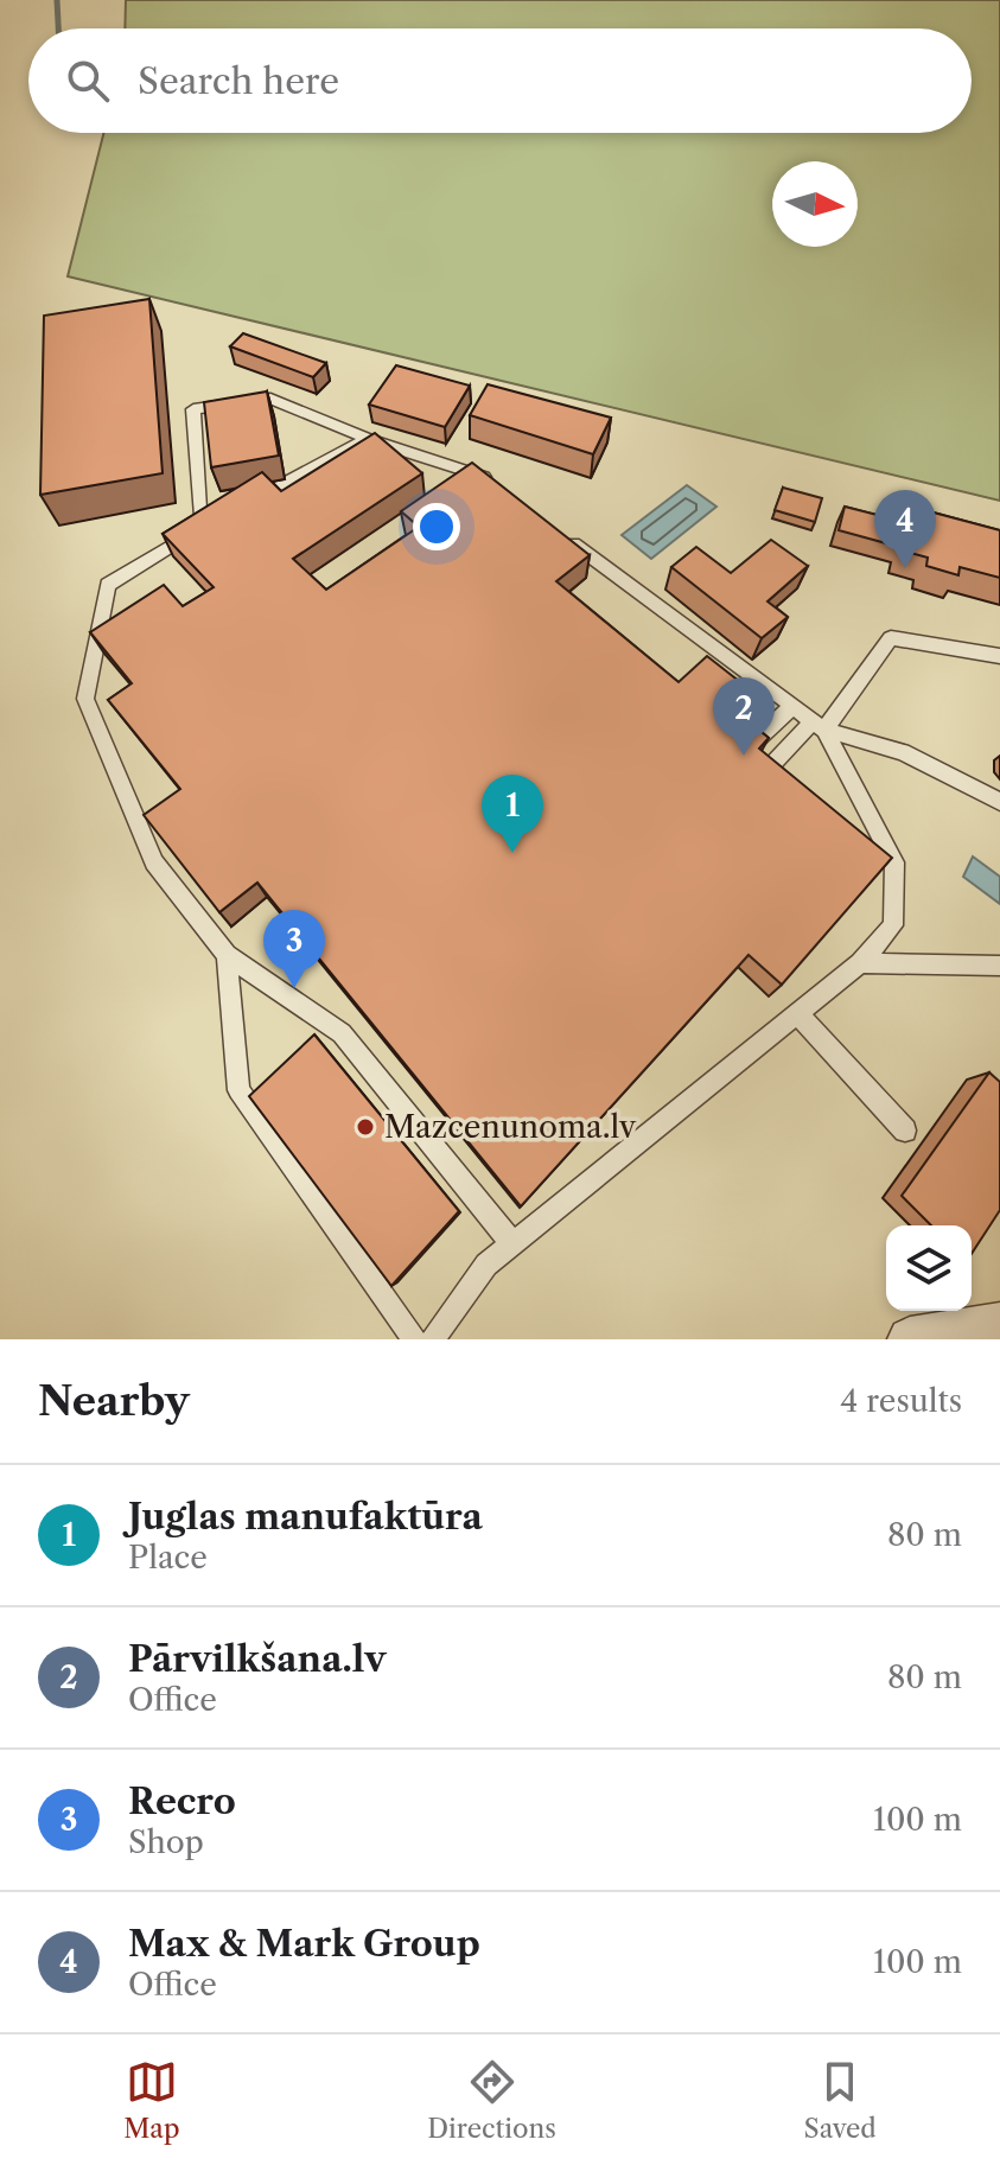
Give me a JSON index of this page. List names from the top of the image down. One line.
{"places":["Mazcenunoma.lv"],"north":"right","page":{"search":"Search here","pins":["4","2","1","3"],"heading":["Nearby","4 results"],"list":[{"mark":"1","name":"Juglas manufaktūra","note":"Place","value":"80 m"},{"mark":"2","name":"Pārvilkšana.lv","note":"Office","value":"80 m"},{"mark":"3","name":"Recro","note":"Shop","value":"100 m"},{"mark":"4","name":"Max & Mark Group","note":"Office","value":"100 m"}],"nav":["Map","Directions","Saved"]}}
